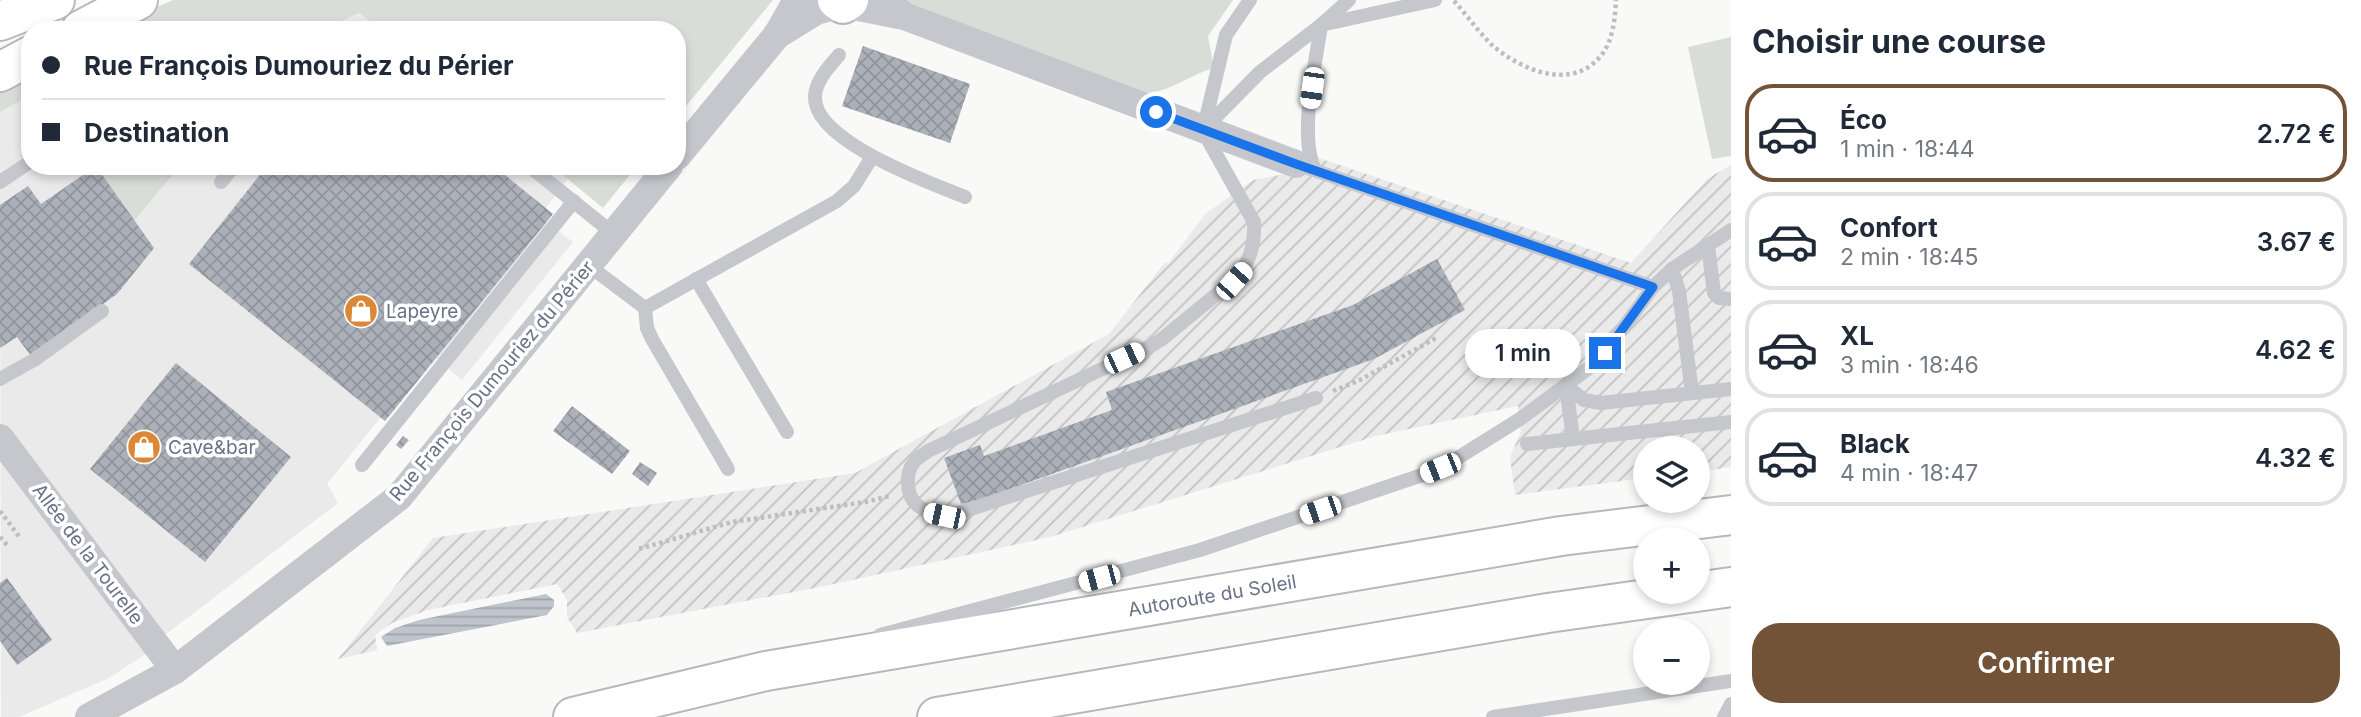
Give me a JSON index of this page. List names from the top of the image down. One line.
{"streets":{"main road":["Autoroute du Soleil"],"street":["Rue François Dumouriez du Périer","Allée de la Tourelle"]},"crossings":[["Rue François Dumouriez du Périer","Allée de la Tourelle"]],"places":{"shop":["Lapeyre","Cave&bar"]},"page":{"heading":"Choisir une course","banner":["Rue François Dumouriez du Périer","Destination"],"list":[{"name":"Éco","note":"1 min · 18:44","value":"2.72 €"},{"name":"Confort","note":"2 min · 18:45","value":"3.67 €"},{"name":"XL","note":"3 min · 18:46","value":"4.62 €"},{"name":"Black","note":"4 min · 18:47","value":"4.32 €"}],"bubble":"1 min","map_buttons":["+","−"],"buttons":"Confirmer"}}
